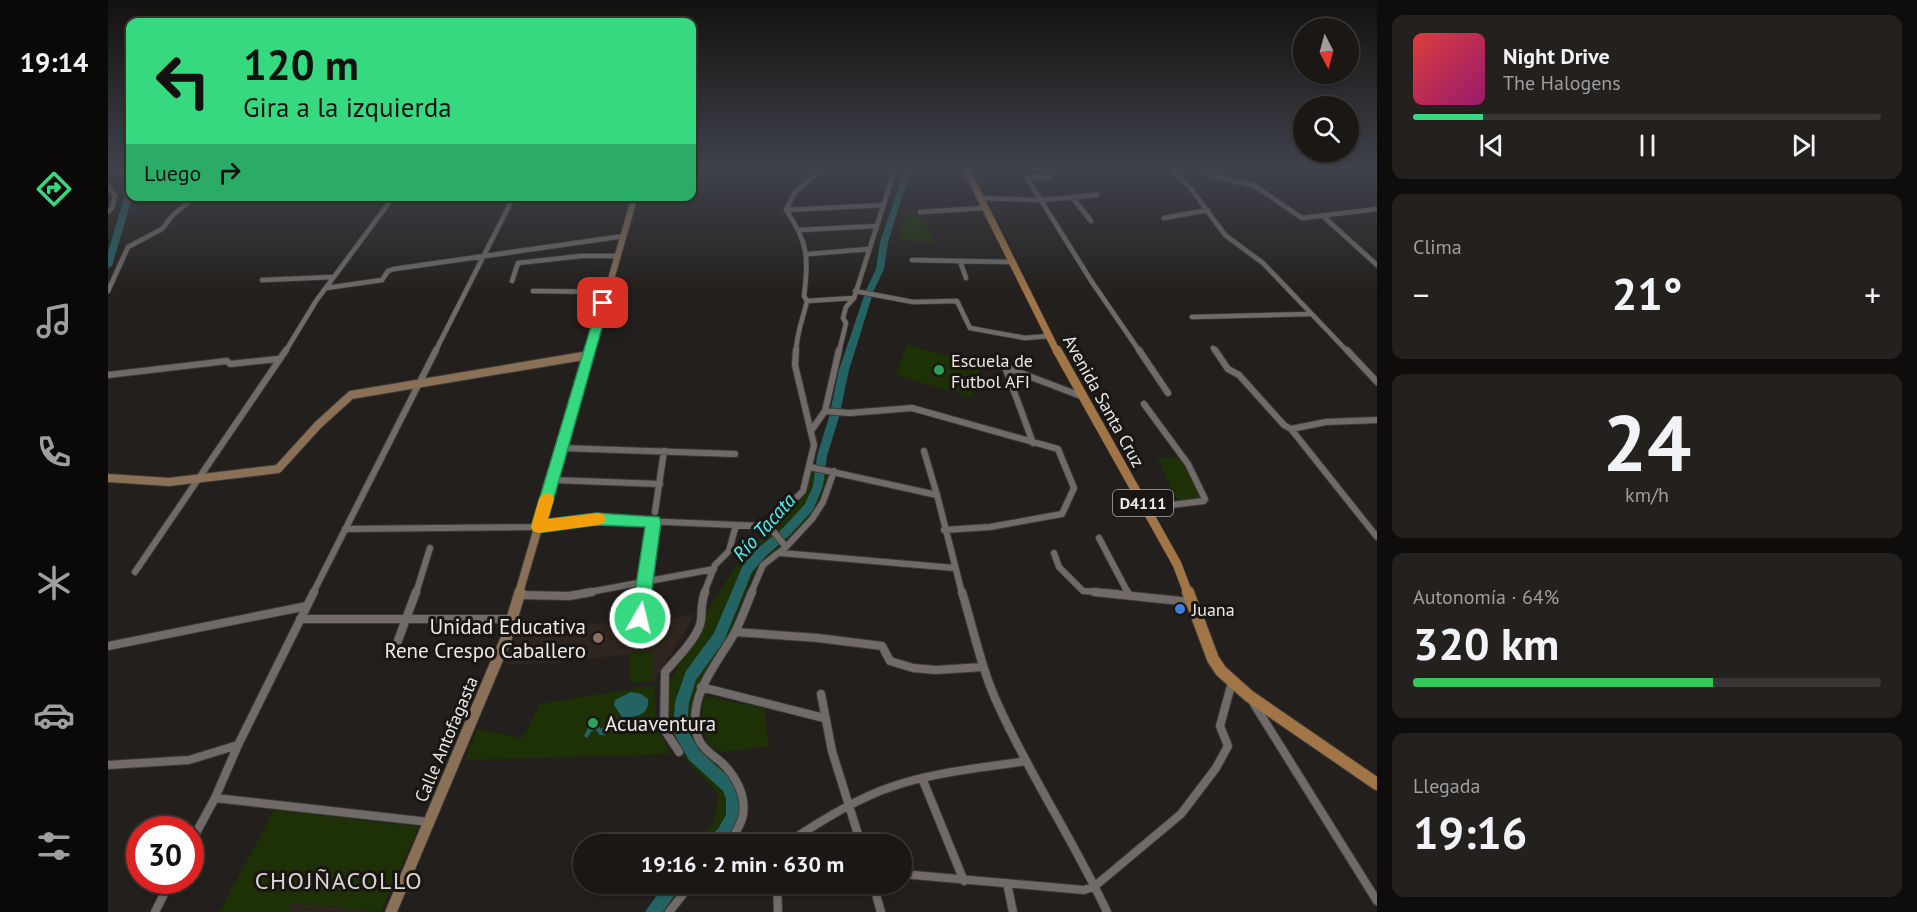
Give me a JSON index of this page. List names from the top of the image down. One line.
{"streets":{"main road":["Avenida Santa Cruz","D4111","Calle Antofagasta"]},"districts":["CHOJÑACOLLO"],"water":["Río Tacata"],"places":["Escuela de Futbol AFI","Juana","Unidad Educativa Rene Crespo Caballero","Acuaventura"],"north":"bottom","page":{"tabs":"19:14","turn":["120 m","Gira a la izquierda"],"song":["Night Drive","The Halogens"],"then":"Luego","tile":["Clima",["24","km/h"],["Autonomía · 64%","320 km"],["Llegada","19:16"]],"heat":["−","21°","+"],"limit":"30","trip":"19:16 · 2 min · 630 m"}}
